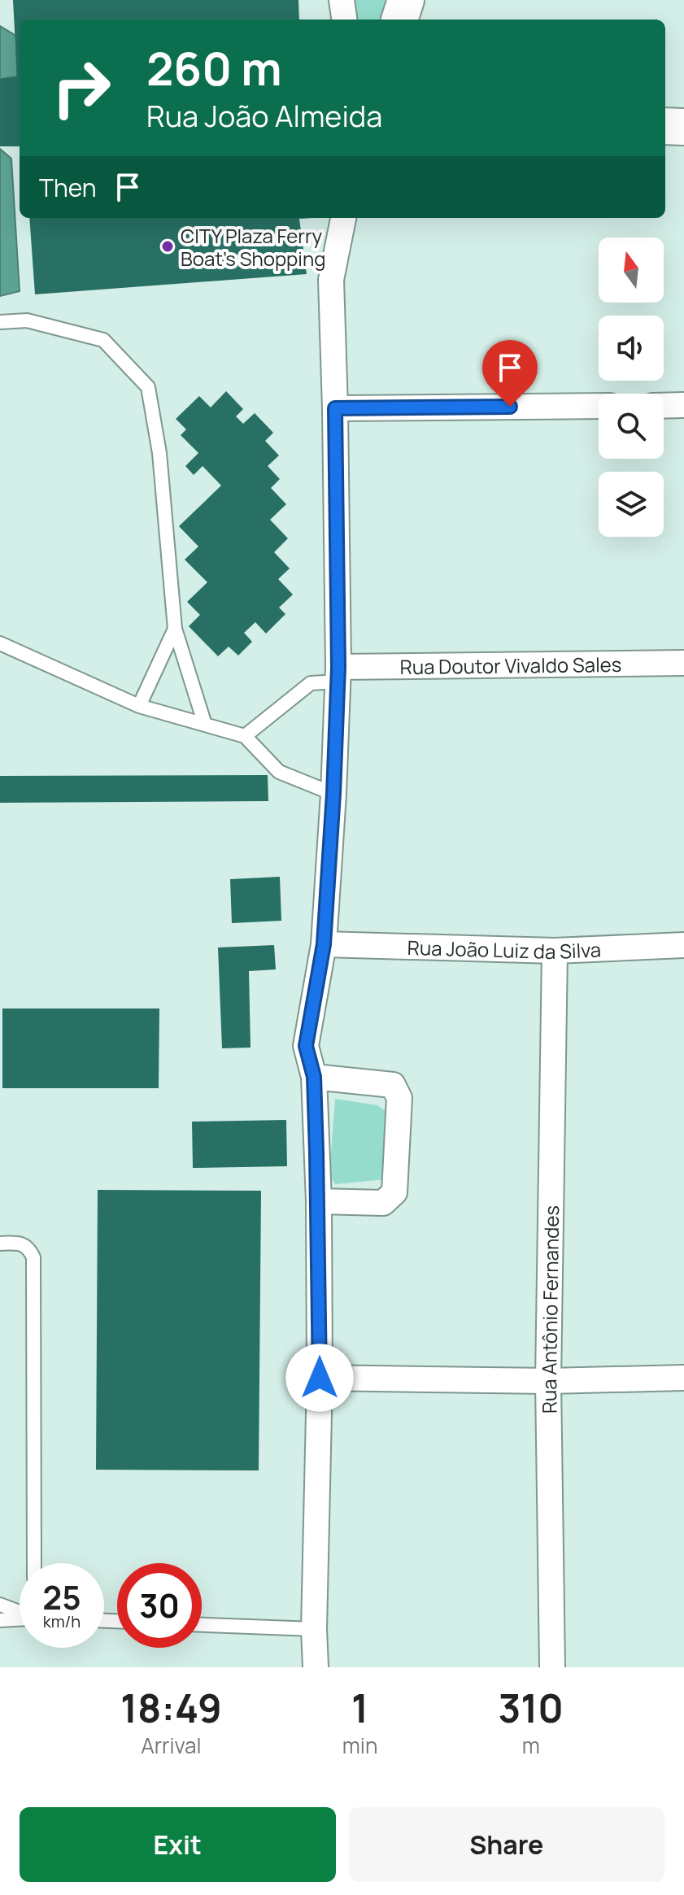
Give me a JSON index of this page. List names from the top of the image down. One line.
{"streets":{"street":["Rua Doutor Vivaldo Sales","Rua João Luiz da Silva","Rua Antônio Fernandes"]},"crossings":[["Rua João Luiz da Silva","Rua Antônio Fernandes"]],"places":["CITY Plaza Ferry Boat's Shopping"],"north":"top","page":{"turn":["260 m","Rua João Almeida"],"then":"Then","speed":"25 km/h","limit":"30","eta":["18:49","Arrival","1","min","310","m"],"buttons":["Exit","Share"]}}
